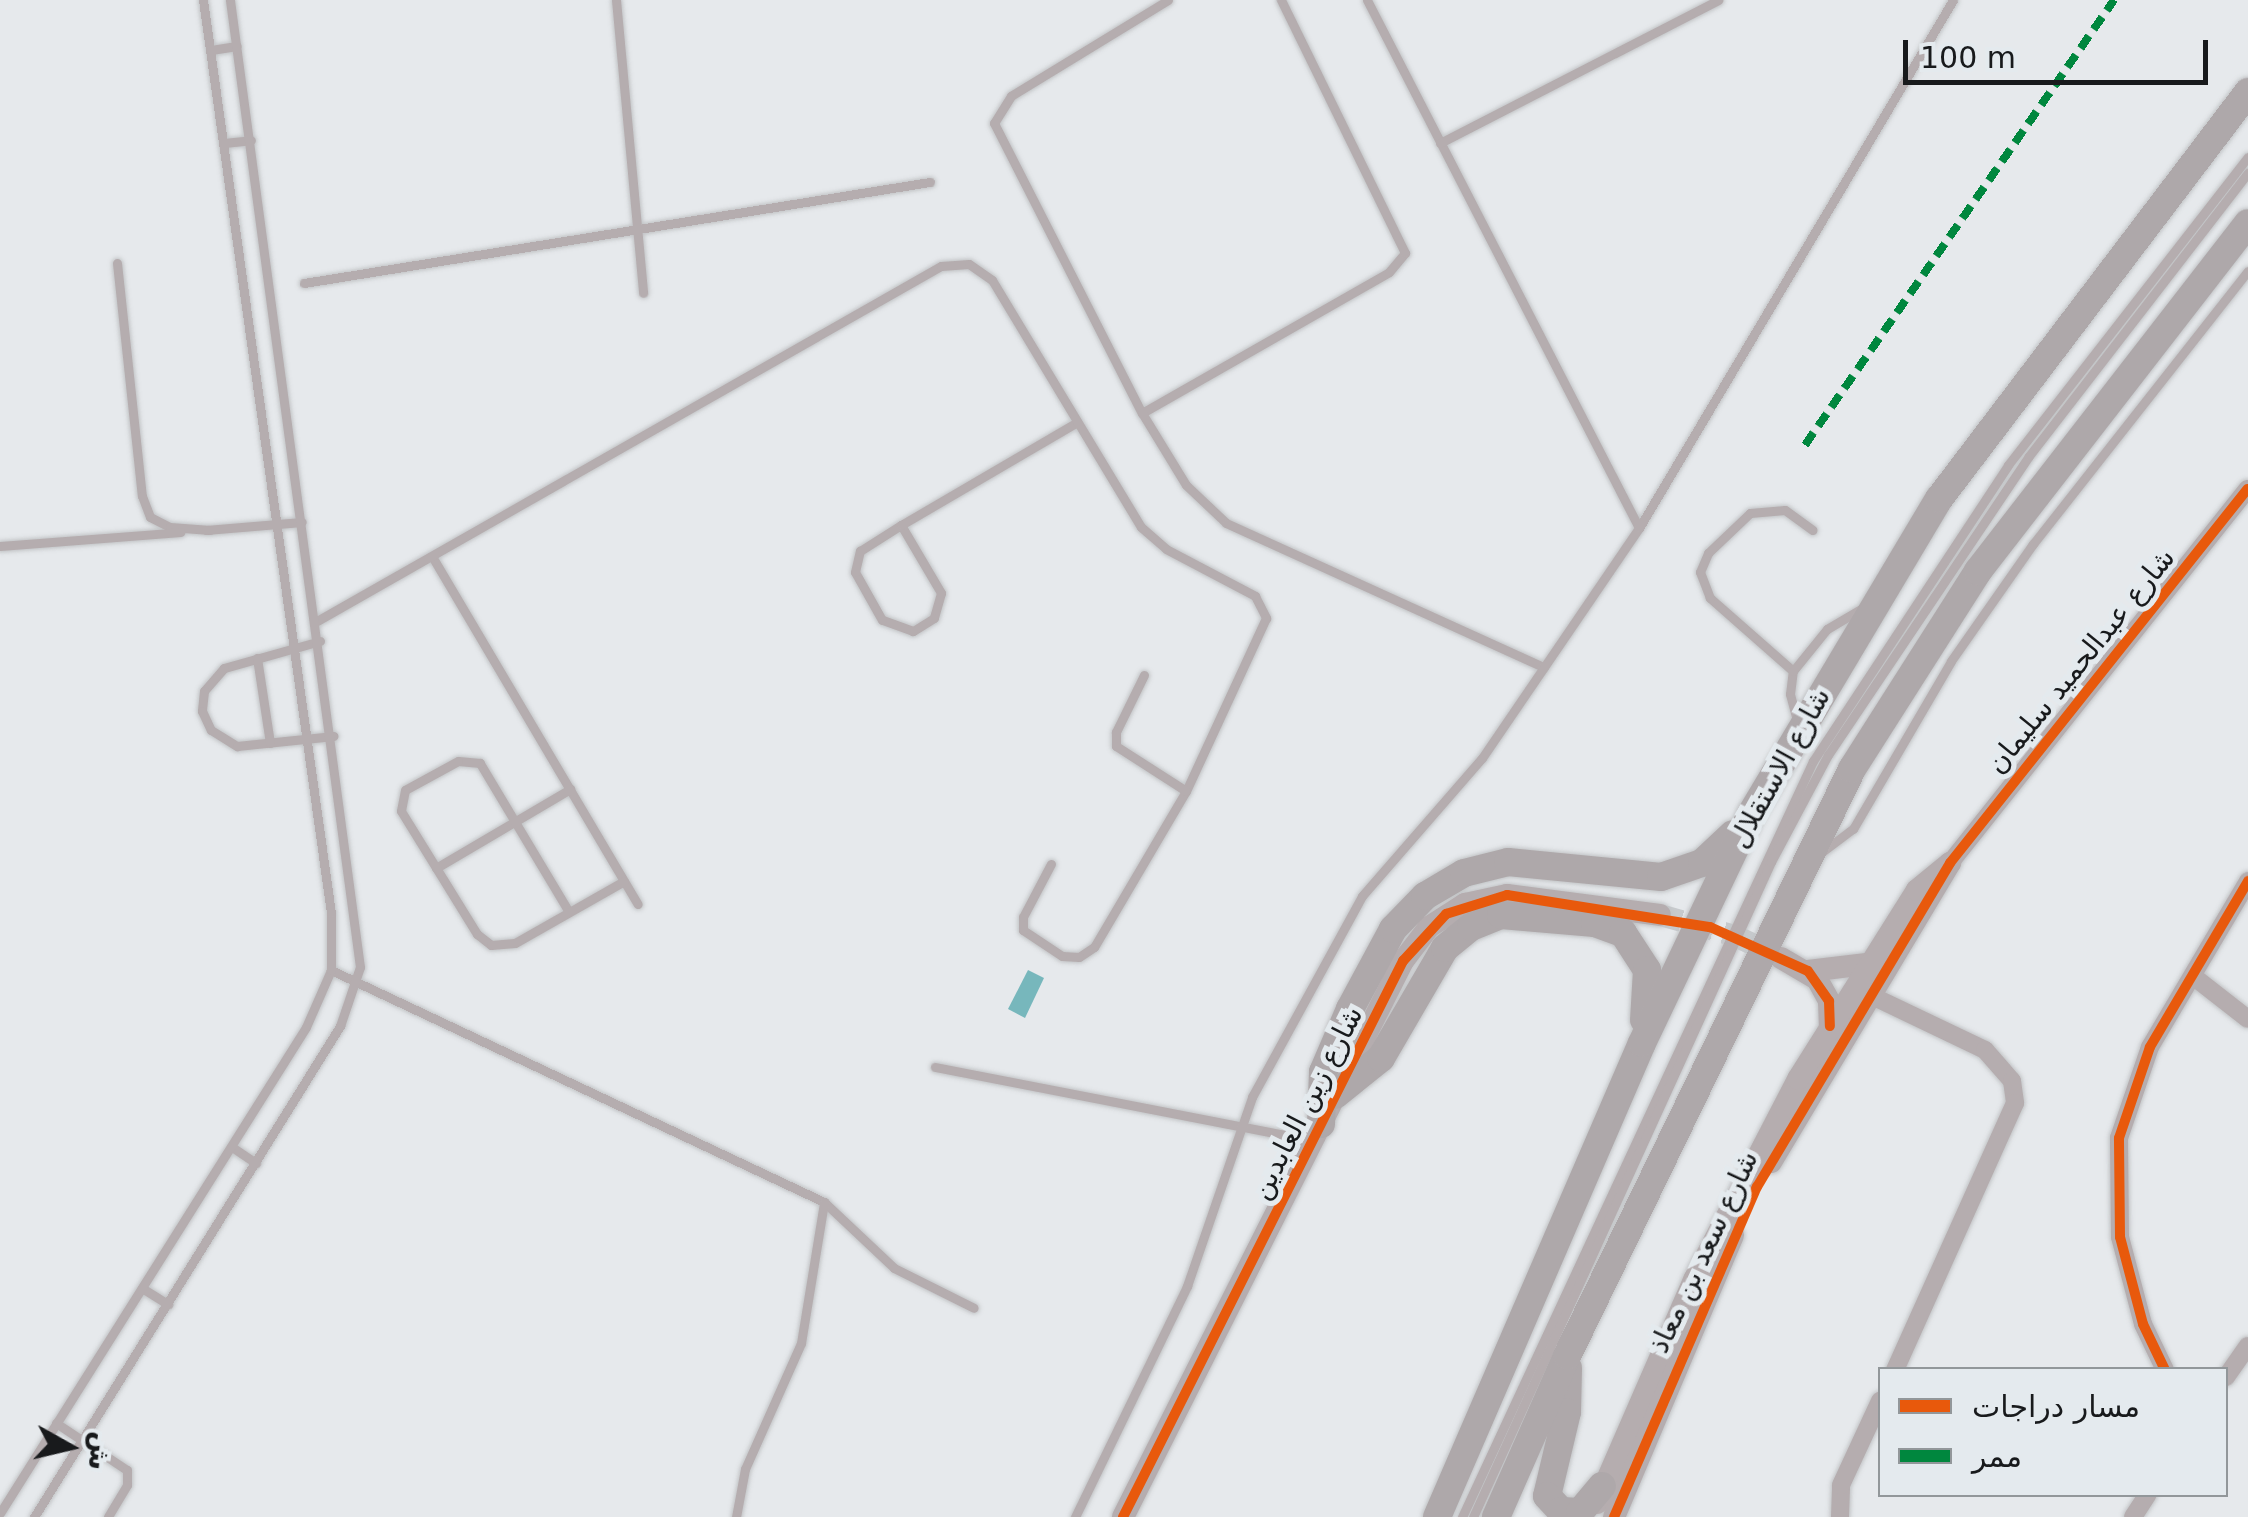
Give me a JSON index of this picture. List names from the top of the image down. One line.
{"streets":{"highway":["شارع الاستقلال"],"street":["شارع عبدالحميد سليمان","شارع زين العابدين","شارع سعد بن معاذ"]},"crossings":[["شارع عبدالحميد سليمان","شارع سعد بن معاذ"]],"legend":["مسار دراجات","ممر"],"scale_bar":"100 m","north":"right"}
